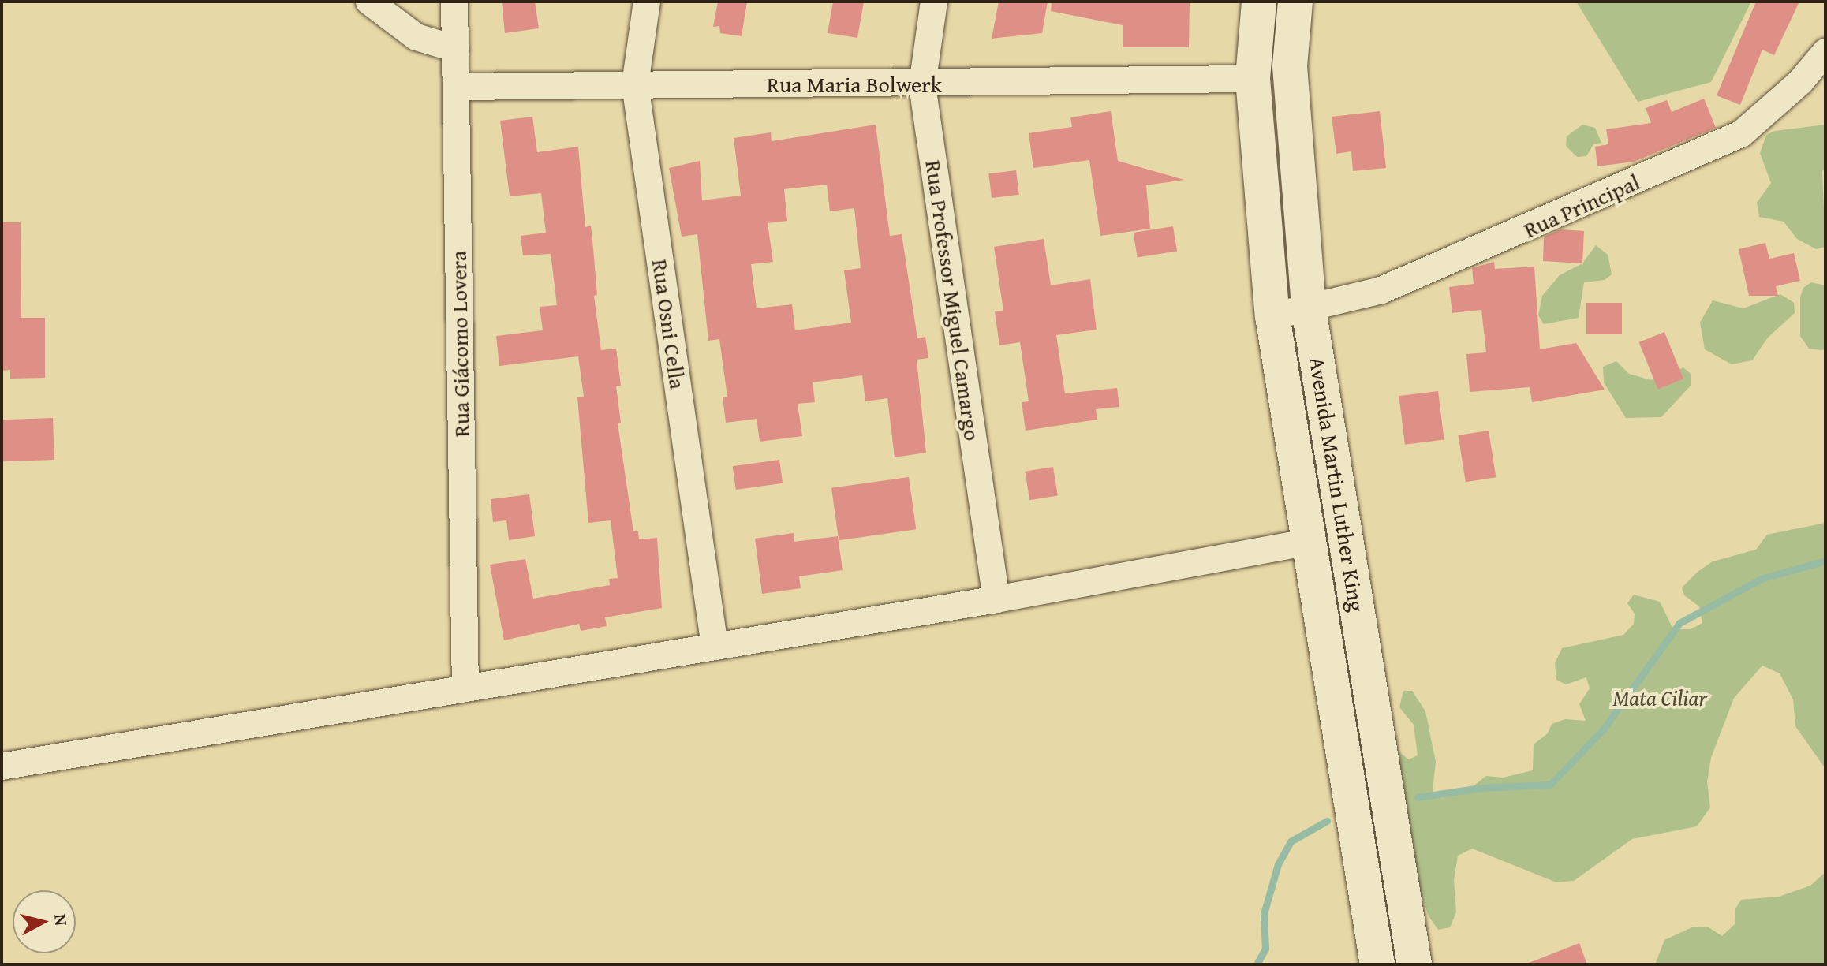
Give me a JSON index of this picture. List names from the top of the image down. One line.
{"streets":{"main road":["Avenida Martin Luther King"],"street":["Rua Maria Bolwerk","Rua Principal","Rua Professor Miguel Camargo","Rua Osni Cella","Rua Giácomo Lovera"]},"crossings":[["Rua Maria Bolwerk","Rua Professor Miguel Camargo"],["Rua Maria Bolwerk","Rua Osni Cella"],["Rua Maria Bolwerk","Rua Giácomo Lovera"],["Rua Maria Bolwerk","Avenida Martin Luther King"],["Rua Principal","Avenida Martin Luther King"]],"parks":["Mata Ciliar"],"north":"right"}
